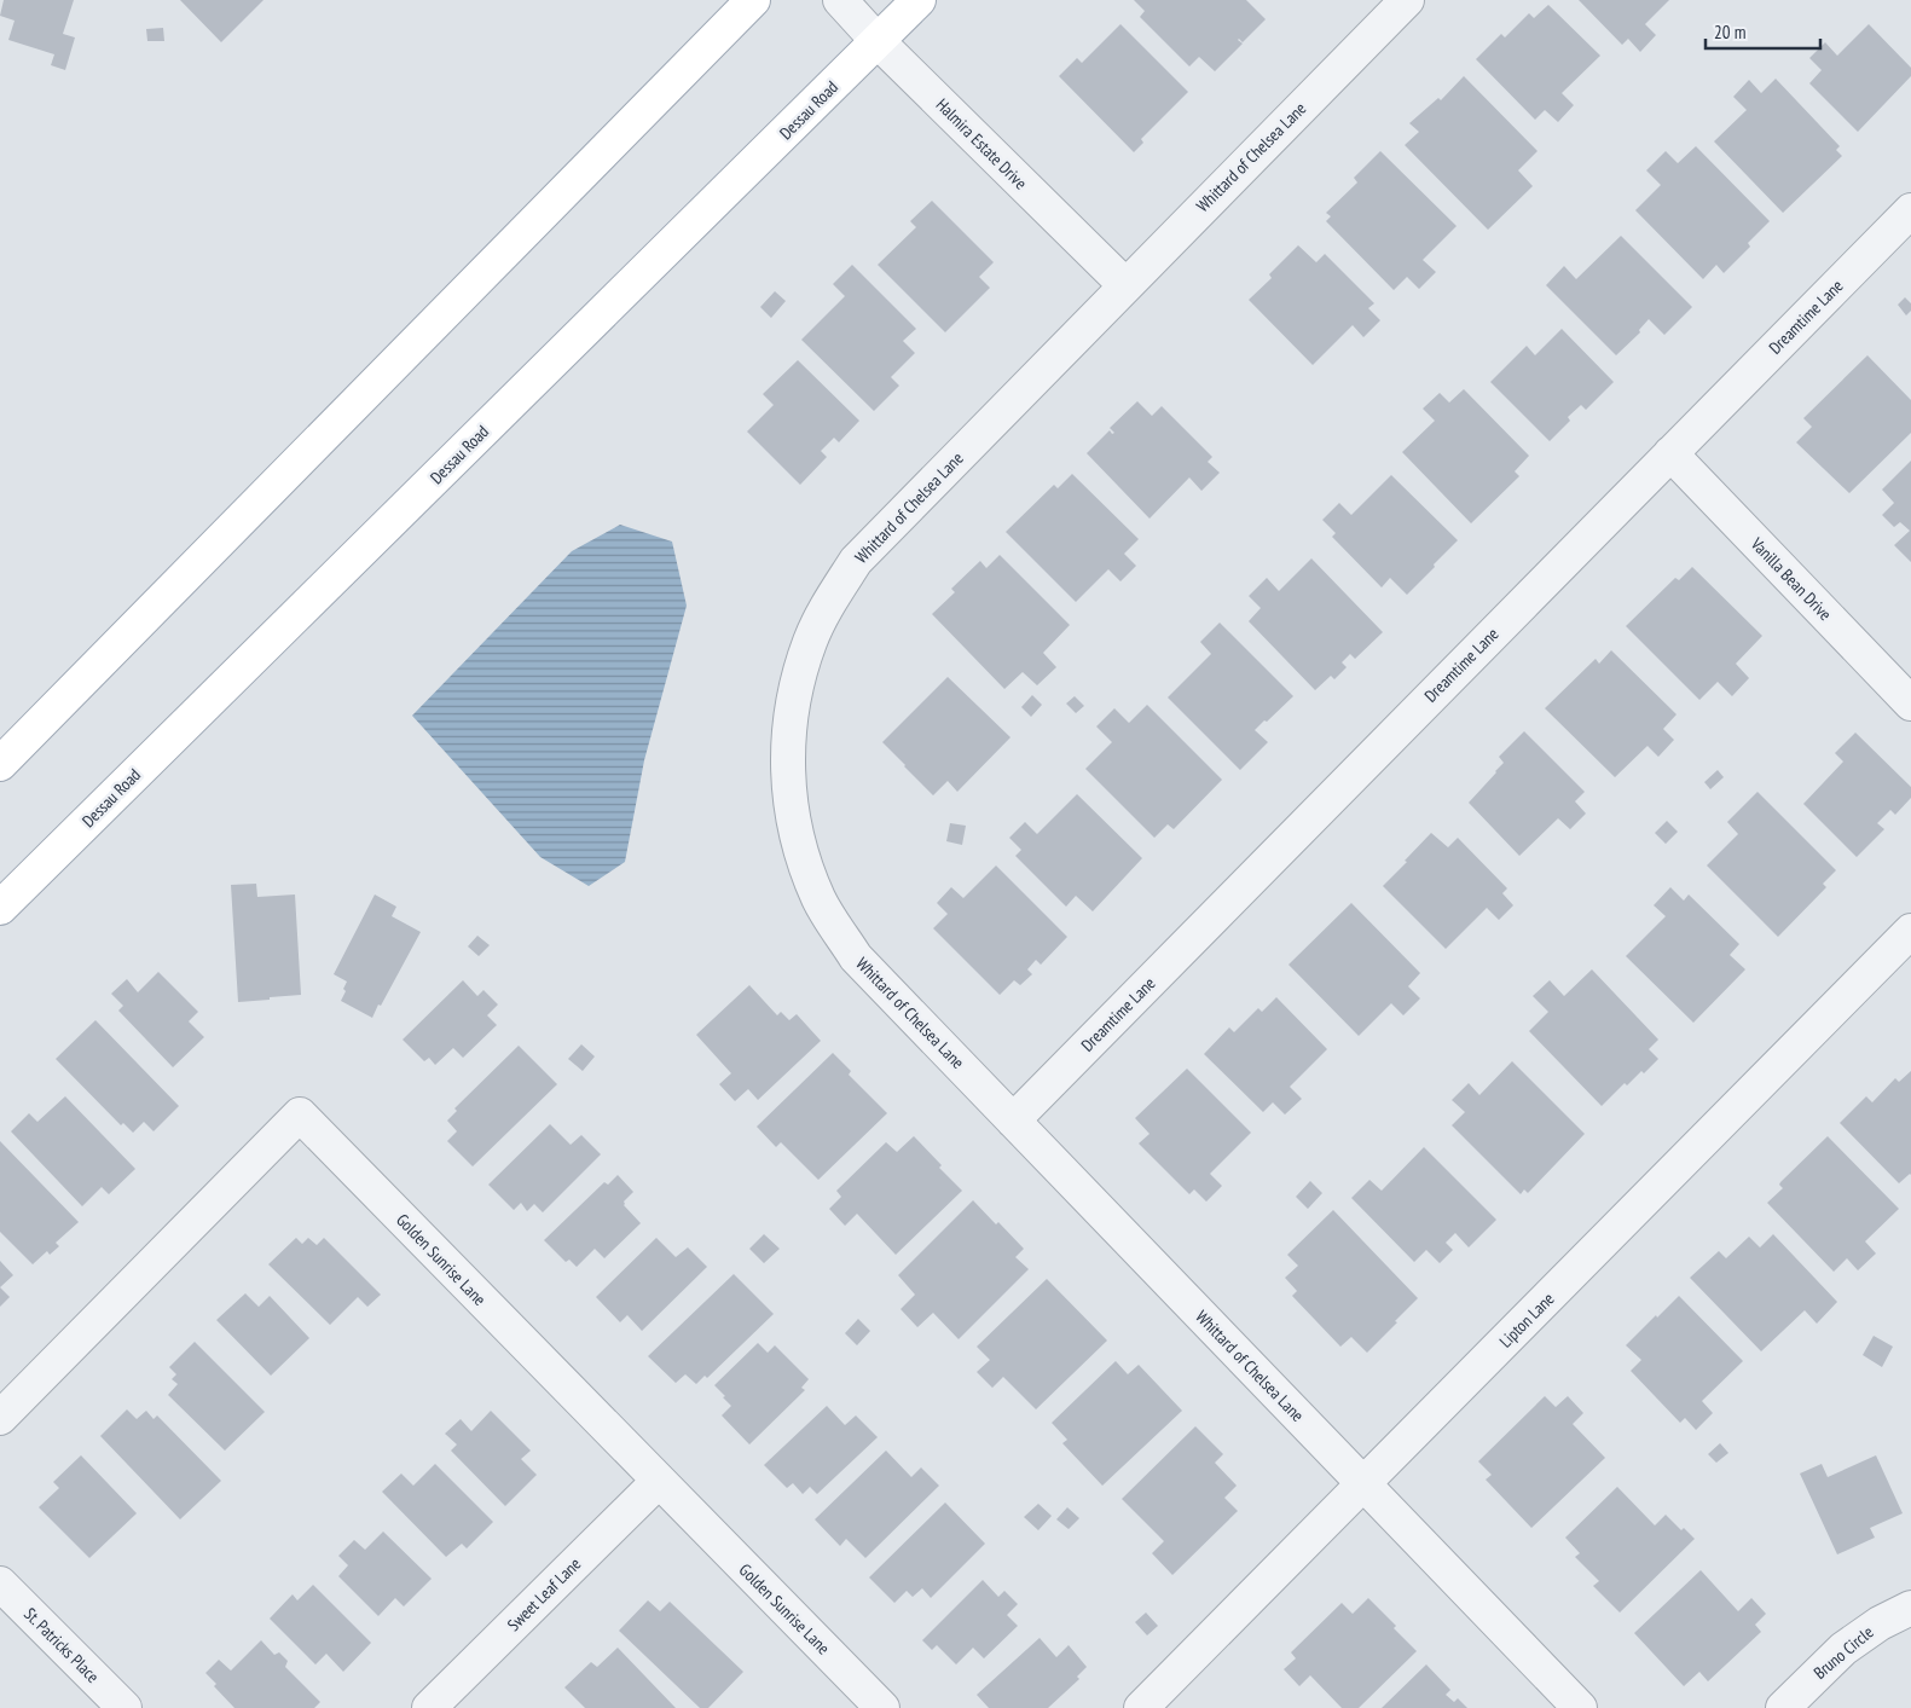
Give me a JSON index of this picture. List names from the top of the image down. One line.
{"streets":{"main road":["Dessau Road"],"street":["Halmira Estate Drive","Whittard of Chelsea Lane","Dreamtime Lane","Vanilla Bean Drive","Golden Sunrise Lane","Lipton Lane","Sweet Leaf Lane","St. Patricks Place","Bruno Circle"]},"crossings":[["Dessau Road","Halmira Estate Drive"],["Halmira Estate Drive","Whittard of Chelsea Lane"],["Whittard of Chelsea Lane","Dreamtime Lane"],["Whittard of Chelsea Lane","Lipton Lane"],["Dreamtime Lane","Vanilla Bean Drive"],["Golden Sunrise Lane","Sweet Leaf Lane"]],"scale_bar":"20 m"}
